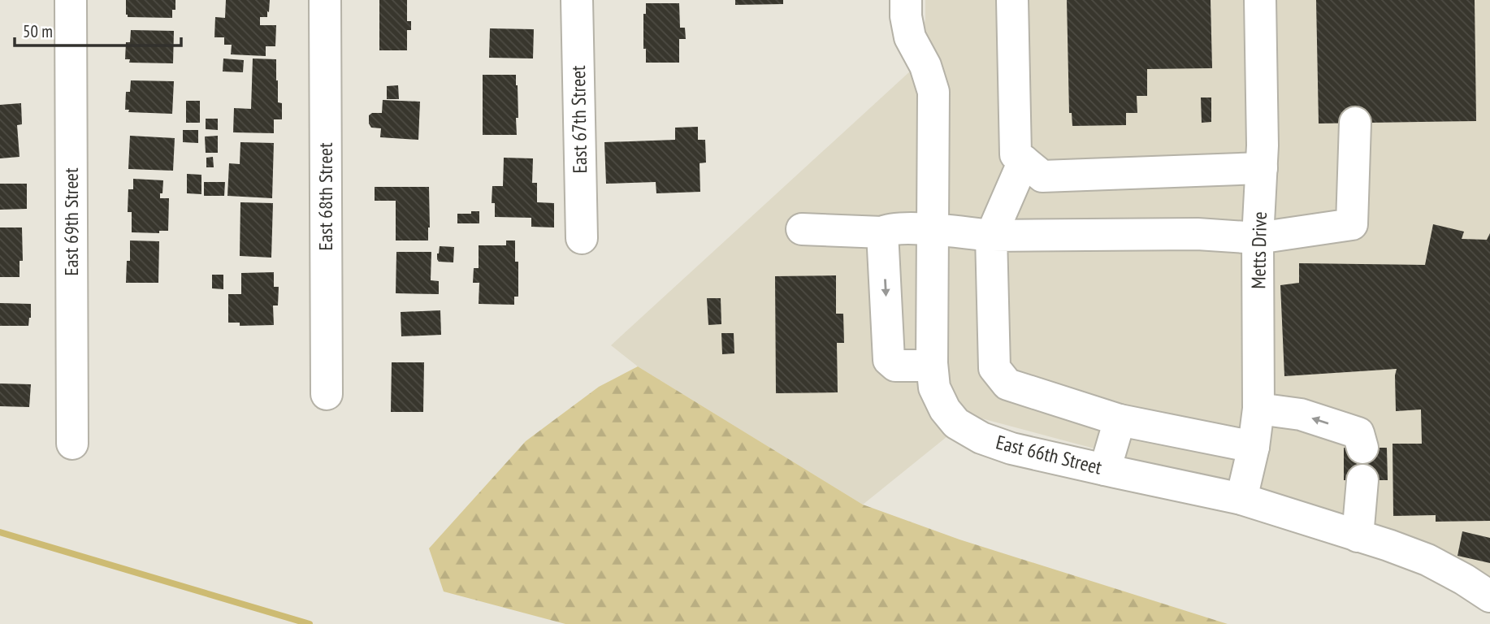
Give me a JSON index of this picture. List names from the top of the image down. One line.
{"streets":{"street":["East 67th Street","East 68th Street","East 69th Street","Metts Drive","East 66th Street"]},"crossings":[["Metts Drive","East 66th Street"]],"scale_bar":"50 m"}
